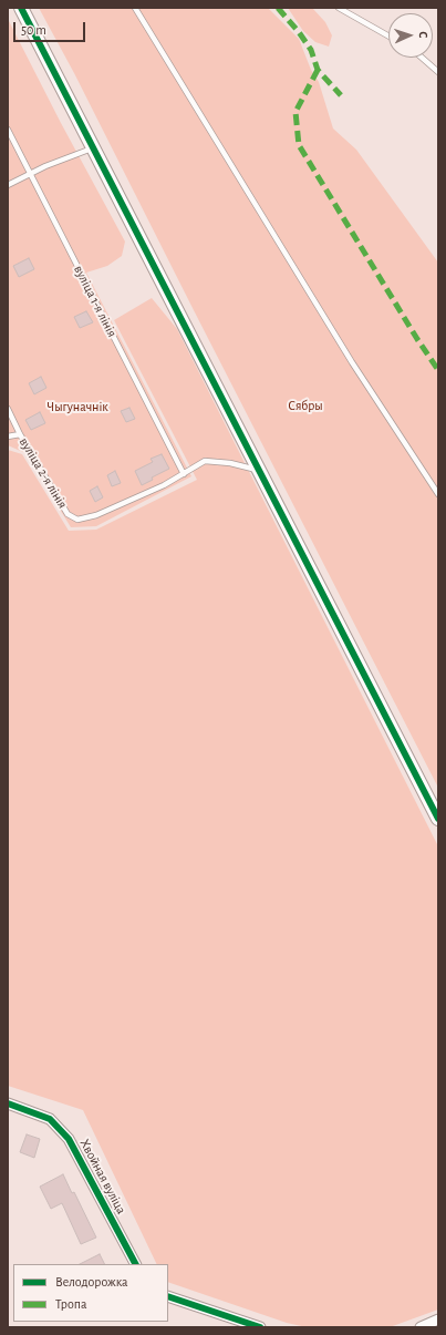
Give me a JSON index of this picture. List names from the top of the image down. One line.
{"streets":{"street":["Хвойная вуліца"],"lane":["вуліца 1-я лінія","вуліца 2-я лінія"]},"crossings":[["вуліца 1-я лінія","вуліца 2-я лінія"]],"parks":["Сябры","Чыгуначнік"],"legend":["Велодорожка","Тропа"],"scale_bar":"50 m","north":"right"}
